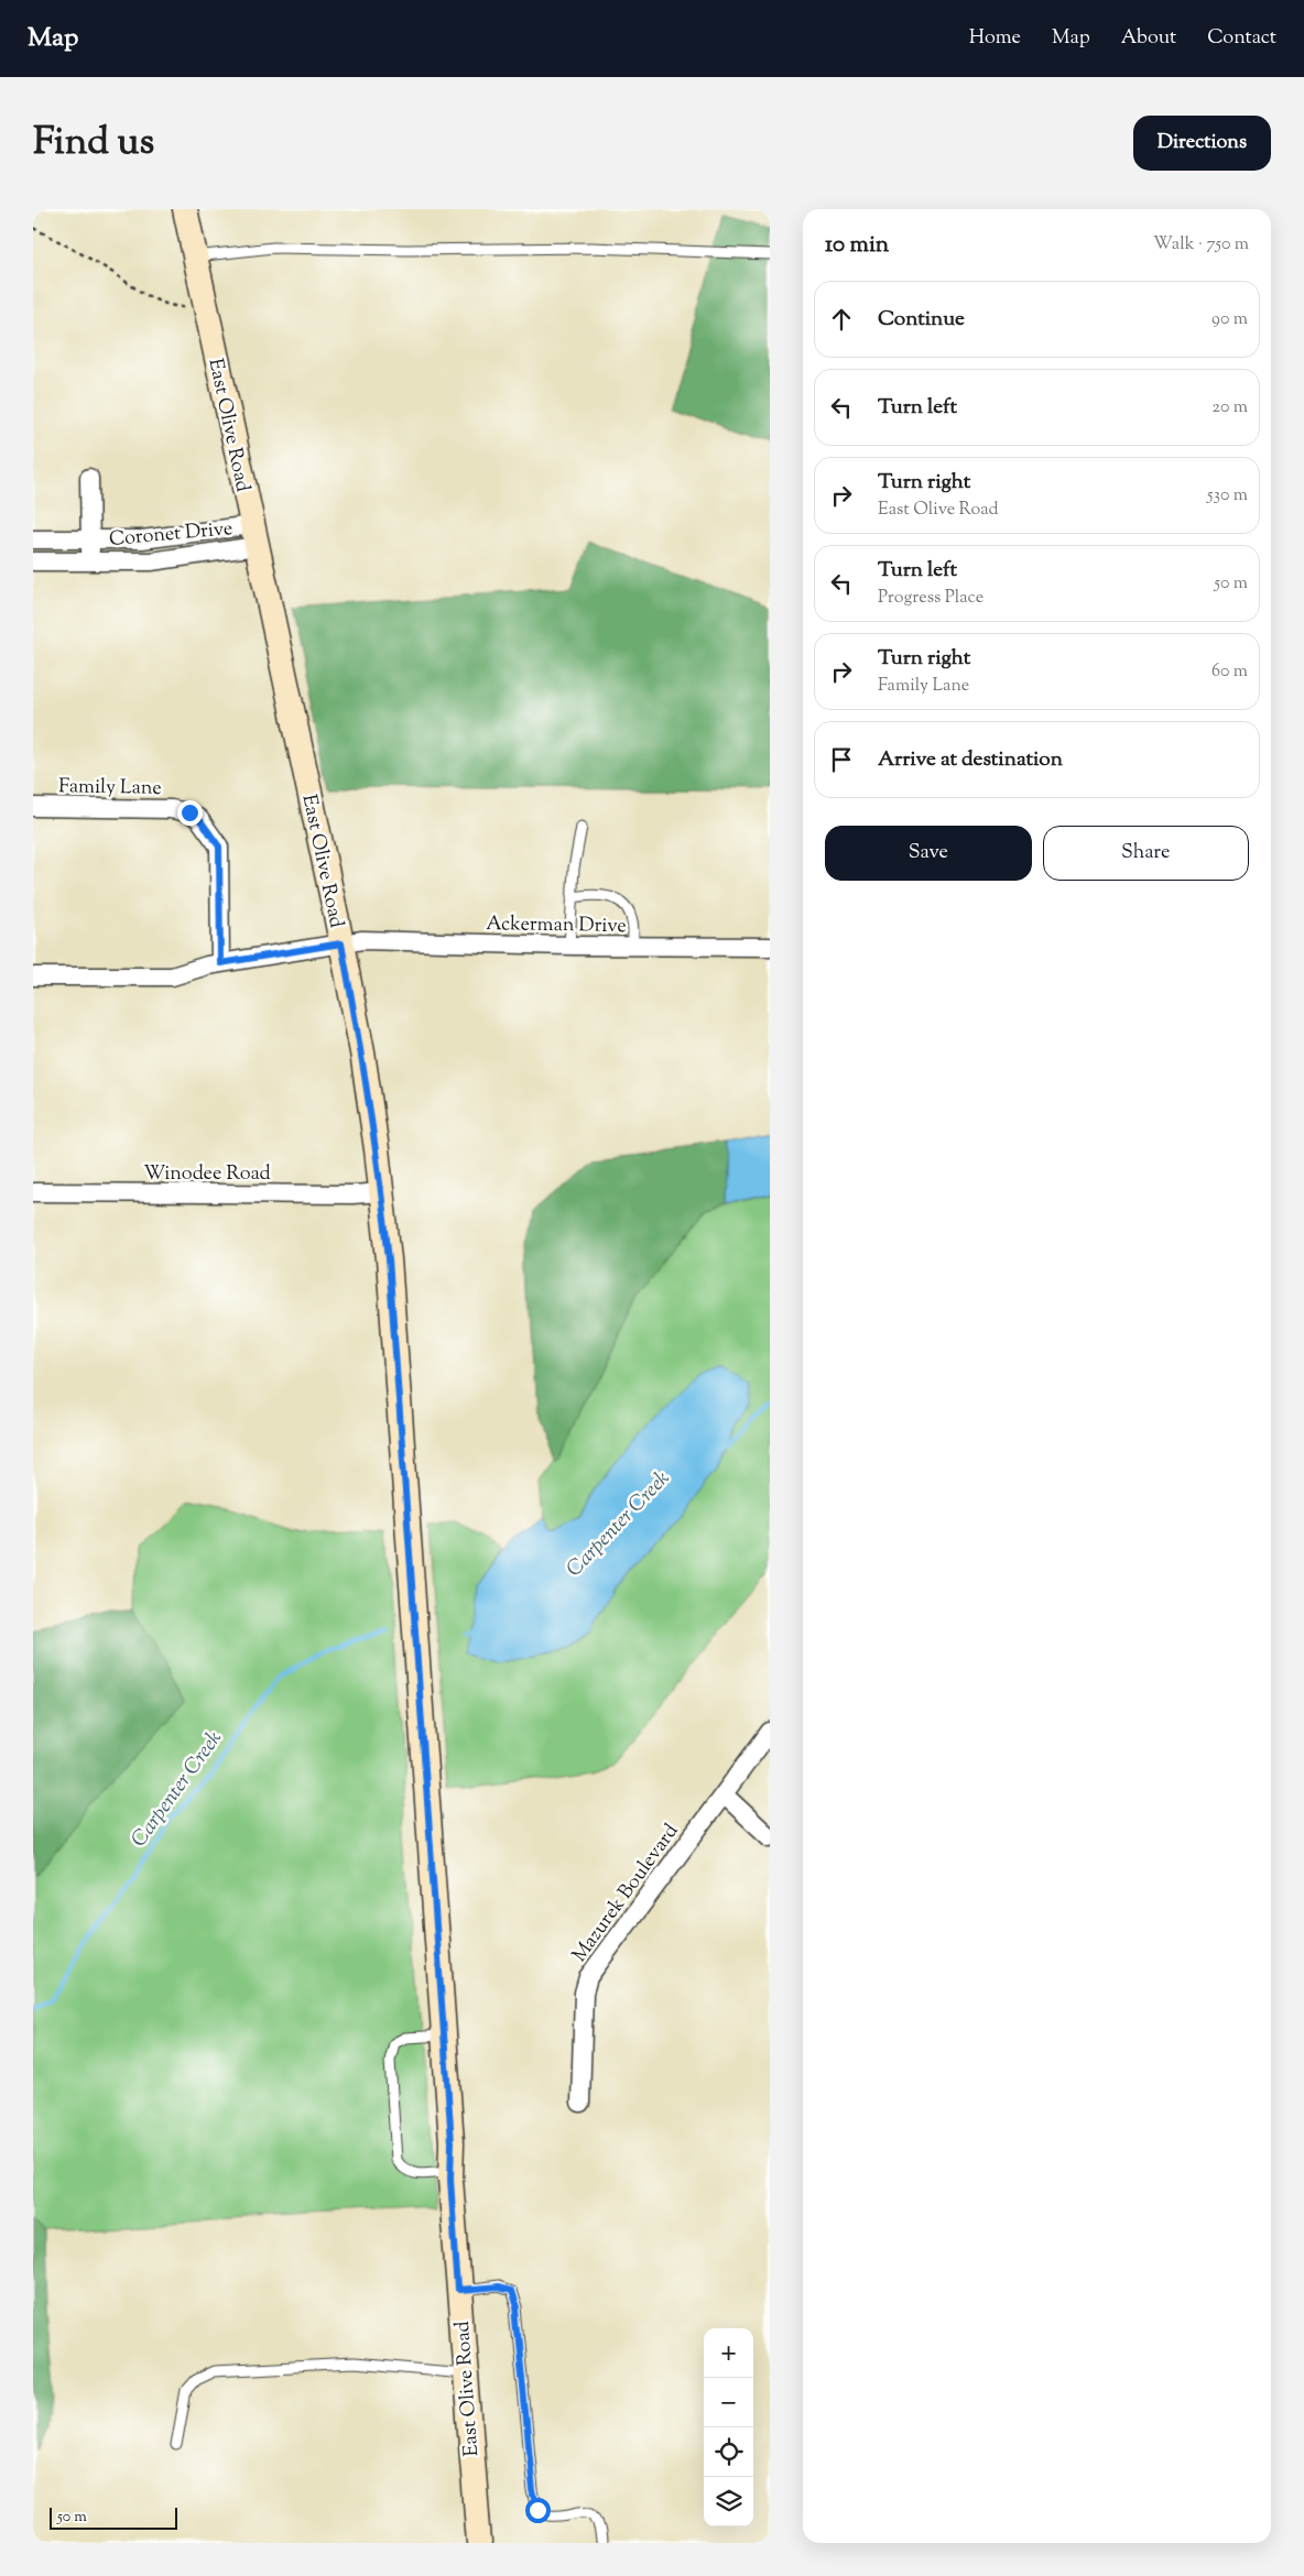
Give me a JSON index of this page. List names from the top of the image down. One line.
{"streets":{"street":["East Olive Road","Coronet Drive","Family Lane","Ackerman Drive","Winodee Road","Mazurek Boulevard"]},"crossings":[["East Olive Road","Coronet Drive"],["East Olive Road","Ackerman Drive"],["East Olive Road","Winodee Road"],["Family Lane","Ackerman Drive"]],"water":["Carpenter Creek"],"scale_bar":"50 m","page":{"header":"Map","nav":["Home","Map","About","Contact"],"title":"Find us","buttons":["Directions",["Save","Share"]],"heading":["10 min","Walk · 750 m"],"list":[["Continue","90 m"],["Turn left","20 m"],["Turn right","East Olive Road","530 m"],["Turn left","Progress Place","50 m"],["Turn right","Family Lane","60 m"],"Arrive at destination"],"map_buttons":["+","−"],"scale":"50 m"}}
